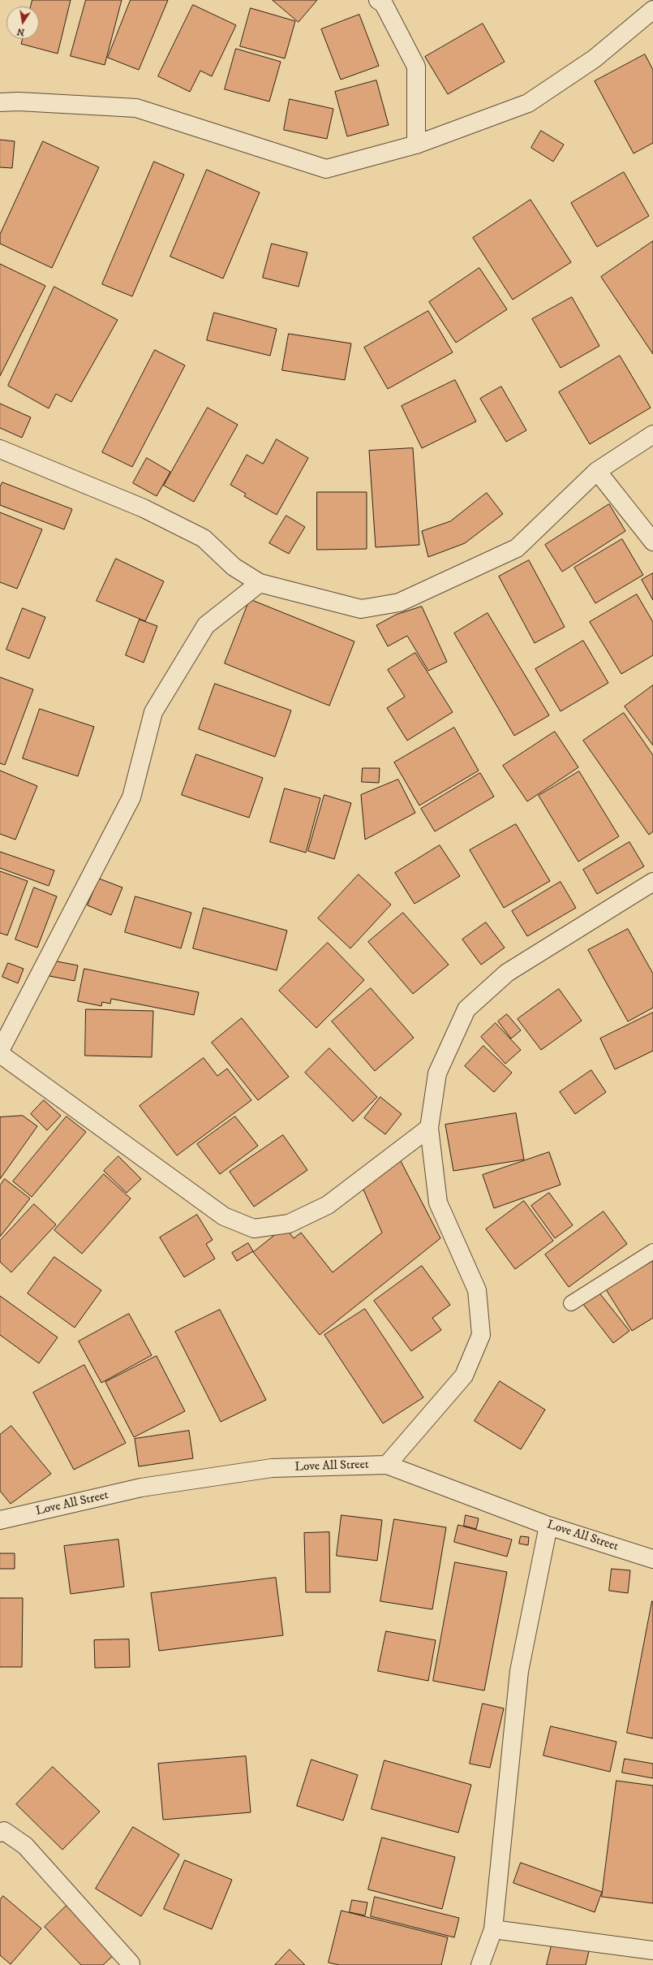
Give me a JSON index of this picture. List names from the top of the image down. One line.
{"streets":{"street":["Love All Street"]},"north":"bottom"}
